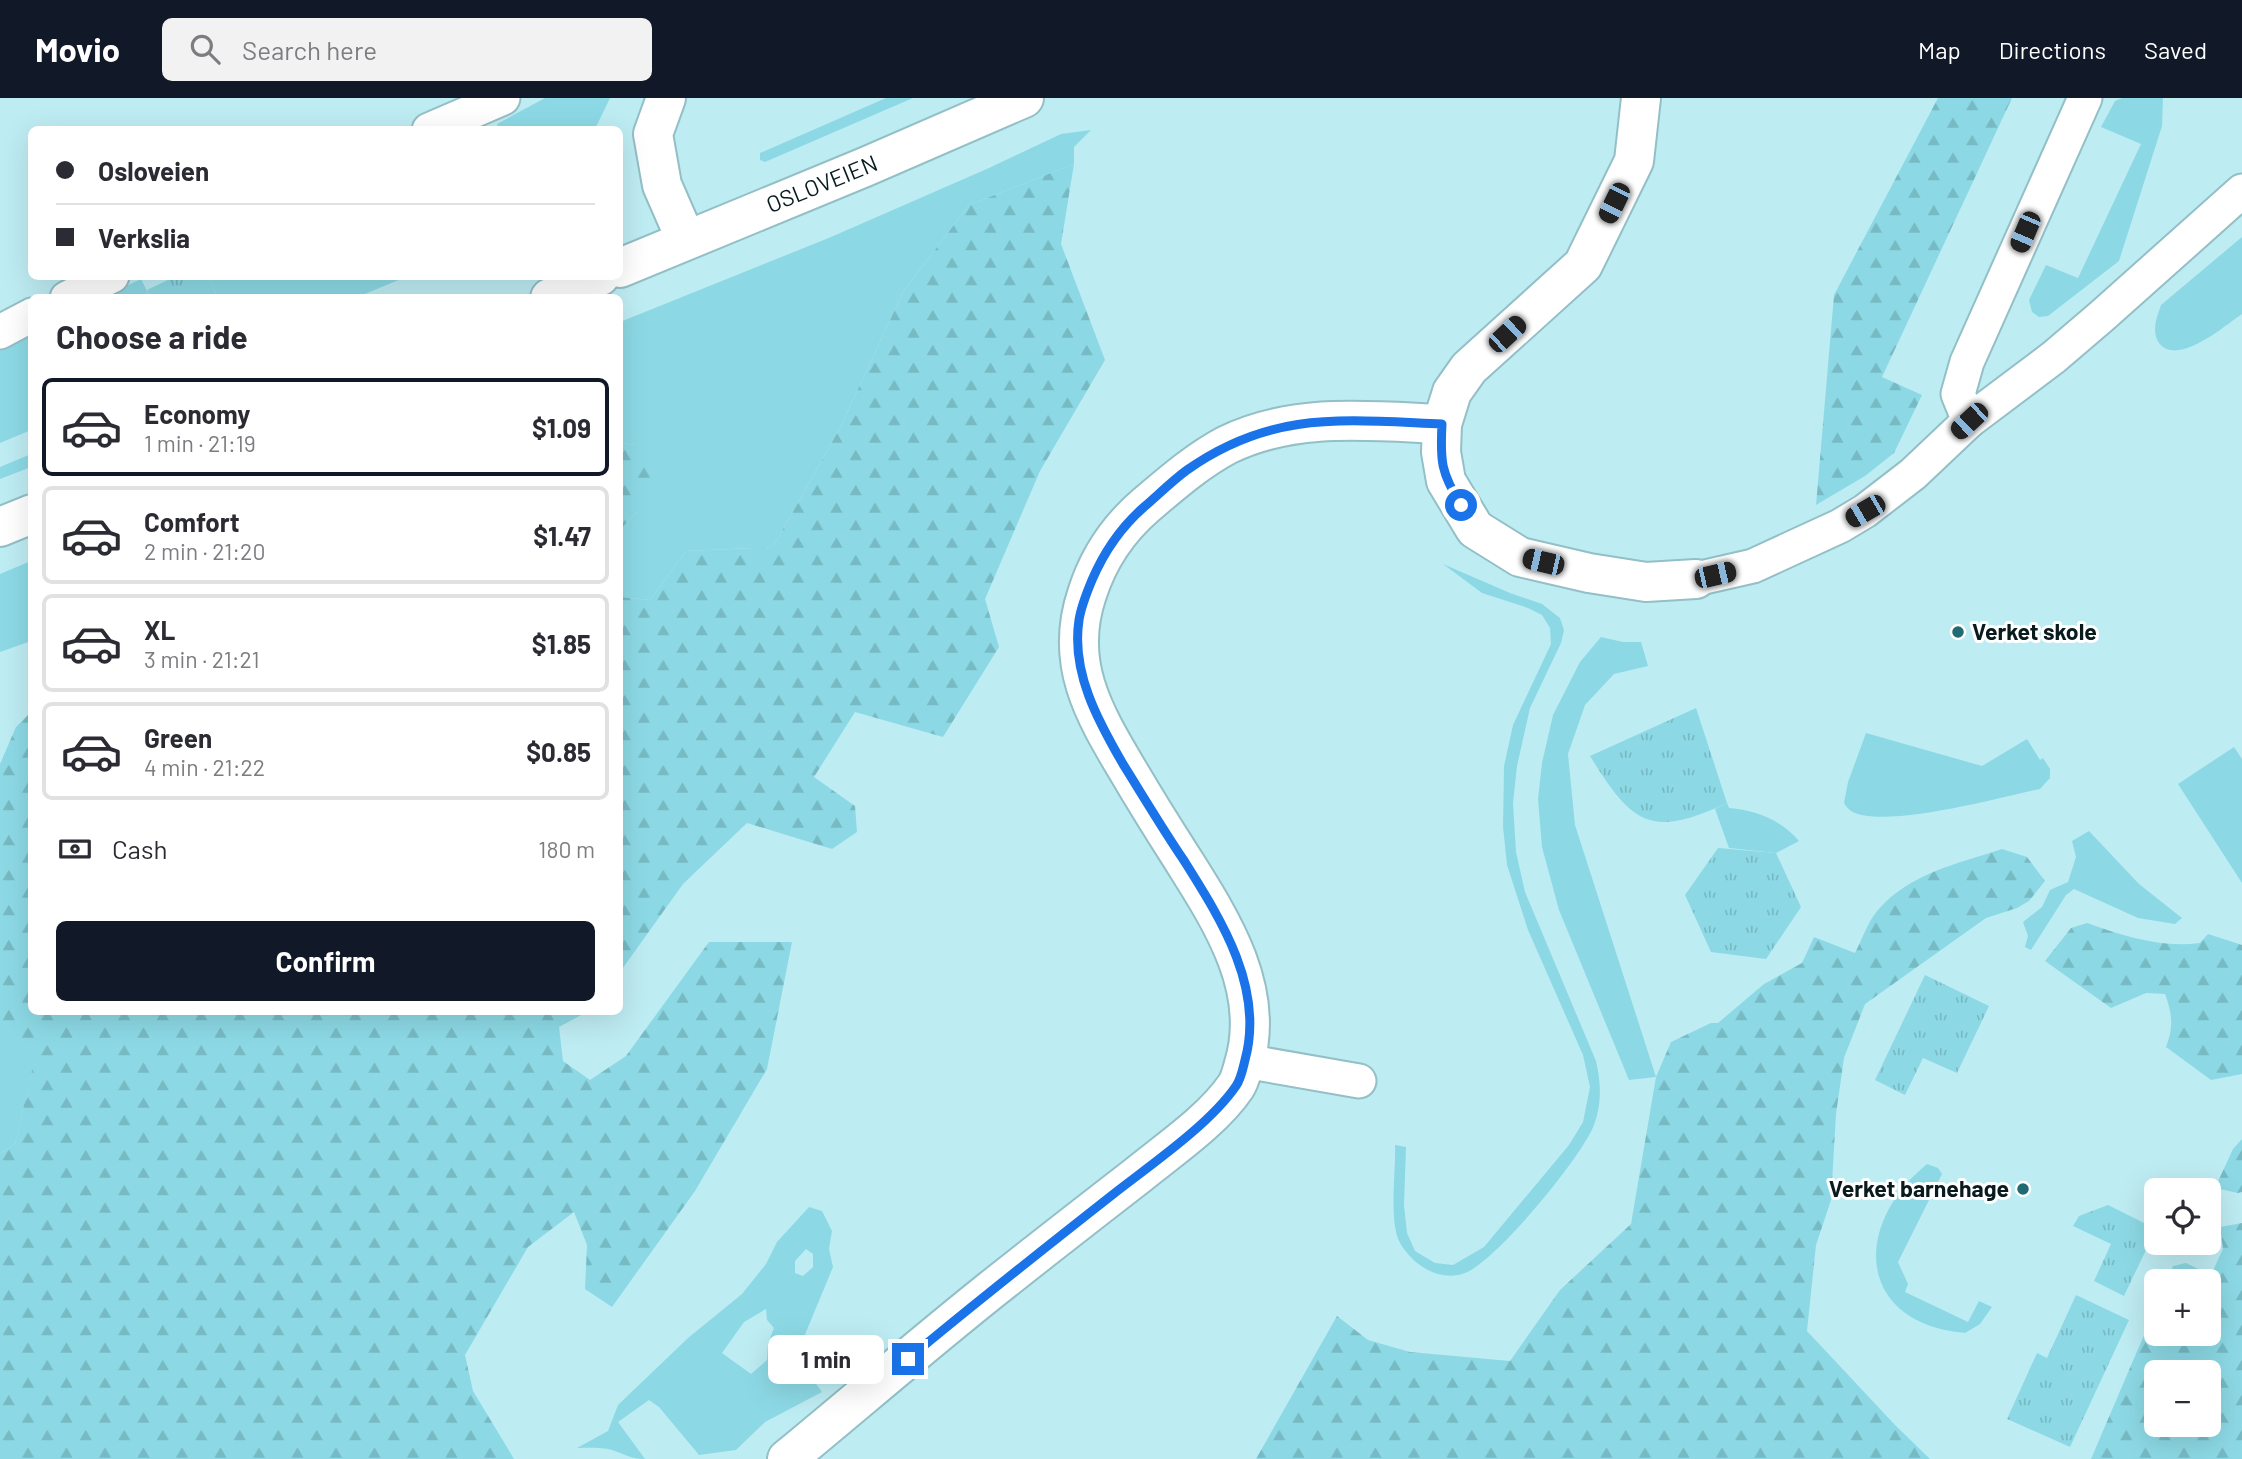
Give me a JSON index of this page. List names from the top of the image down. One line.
{"streets":{"street":["OSLOVEIEN"]},"places":["Verket skole","Verket barnehage"],"page":{"header":"Movio","search":"Search here","nav":["Map","Directions","Saved"],"banner":["Osloveien","Verkslia"],"heading":"Choose a ride","list":[{"name":"Economy","note":"1 min · 21:19","value":"$1.09"},{"name":"Comfort","note":"2 min · 21:20","value":"$1.47"},{"name":"XL","note":"3 min · 21:21","value":"$1.85"},{"name":"Green","note":"4 min · 21:22","value":"$0.85"}],"pay":["Cash","180 m"],"buttons":"Confirm","map_buttons":["+","−"],"bubble":"1 min"}}
